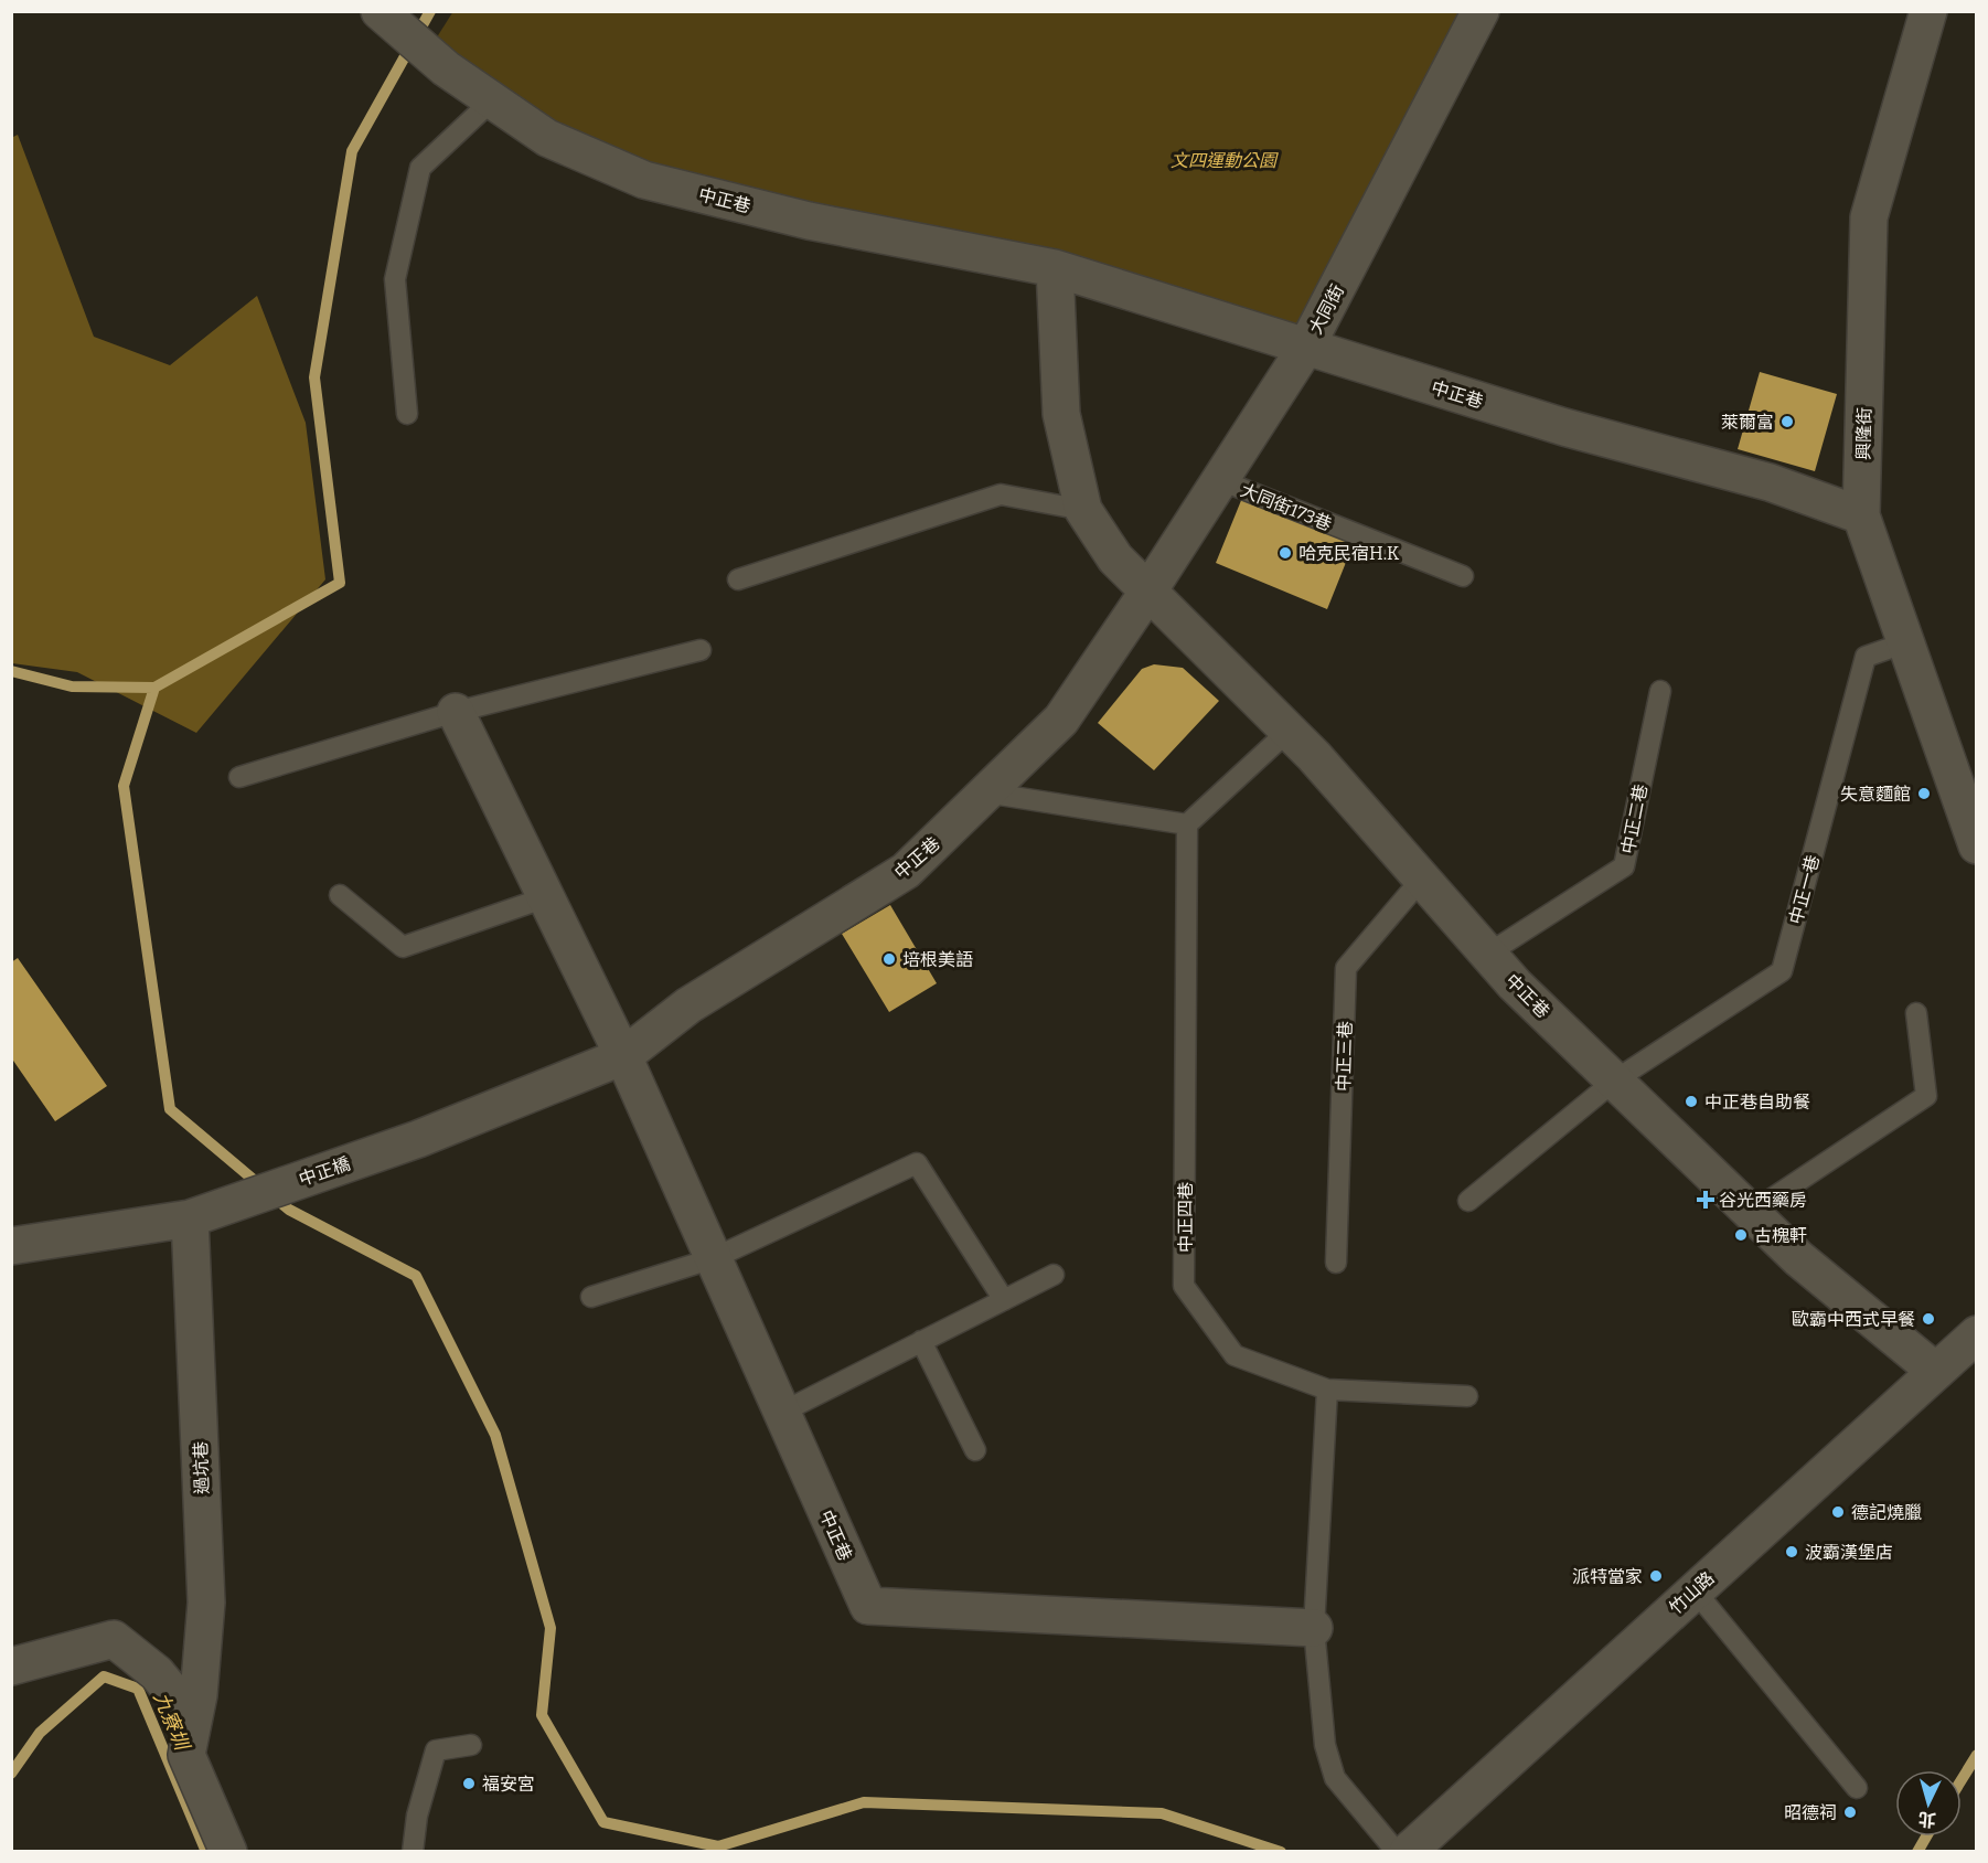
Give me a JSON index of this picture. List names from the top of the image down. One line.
{"streets":{"street":["中正巷","大同街","興隆街","中正橋","過坑巷","竹山路"],"lane":["大同街173巷","中正二巷","中正一巷","中正三巷","中正四巷"]},"crossings":[["中正巷","大同街"],["中正巷","興隆街"],["中正巷","中正二巷"],["中正巷","中正一巷"],["中正巷","中正三巷"],["中正巷","中正橋"],["中正巷","竹山路"],["大同街","大同街173巷"],["興隆街","中正一巷"],["中正橋","過坑巷"]],"water":["九寮圳"],"parks":["文四運動公園"],"places":{"other":["萊爾富","哈克民宿H.K","失意麵館","培根美語","中正巷自助餐","古槐軒","歐霸中西式早餐","德記燒臘","波霸漢堡店","派特當家","福安宮","昭德祠"],"health":["谷光西藥房"]},"north":"bottom"}
